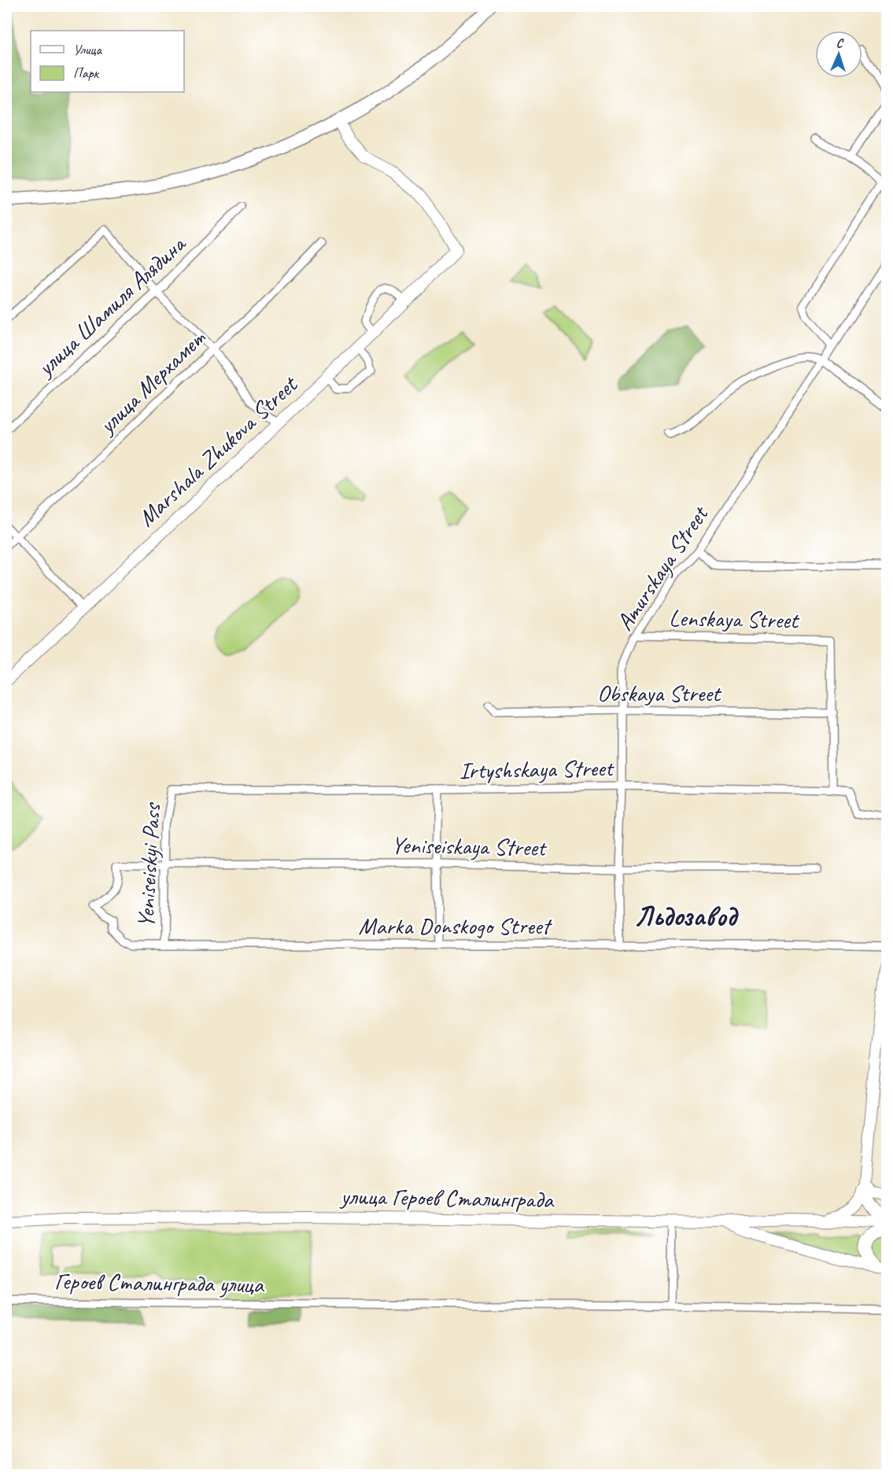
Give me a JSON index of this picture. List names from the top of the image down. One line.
{"streets":{"main road":["Marshala Zhukova Street","улица Героев Сталинграда"],"street":["улица Шамиля Алядина","улица Мерхамет","Amurskaya Street","Lenskaya Street","Obskaya Street","Irtyshskaya Street","Yeniseiskaya Street","Yeniseiskyi Pass","Marka Donskogo Street","Героев Сталинграда улица"]},"crossings":[["Amurskaya Street","Lenskaya Street"],["Amurskaya Street","Obskaya Street"],["Amurskaya Street","Irtyshskaya Street"],["Amurskaya Street","Yeniseiskaya Street"],["Amurskaya Street","Marka Donskogo Street"],["Lenskaya Street","Obskaya Street"],["Irtyshskaya Street","Yeniseiskyi Pass"],["Yeniseiskaya Street","Yeniseiskyi Pass"],["Yeniseiskaya Street","Marka Donskogo Street"],["Yeniseiskyi Pass","Marka Donskogo Street"]],"districts":["Льдозавод"],"legend":["Улица","Парк"],"north":"top"}
